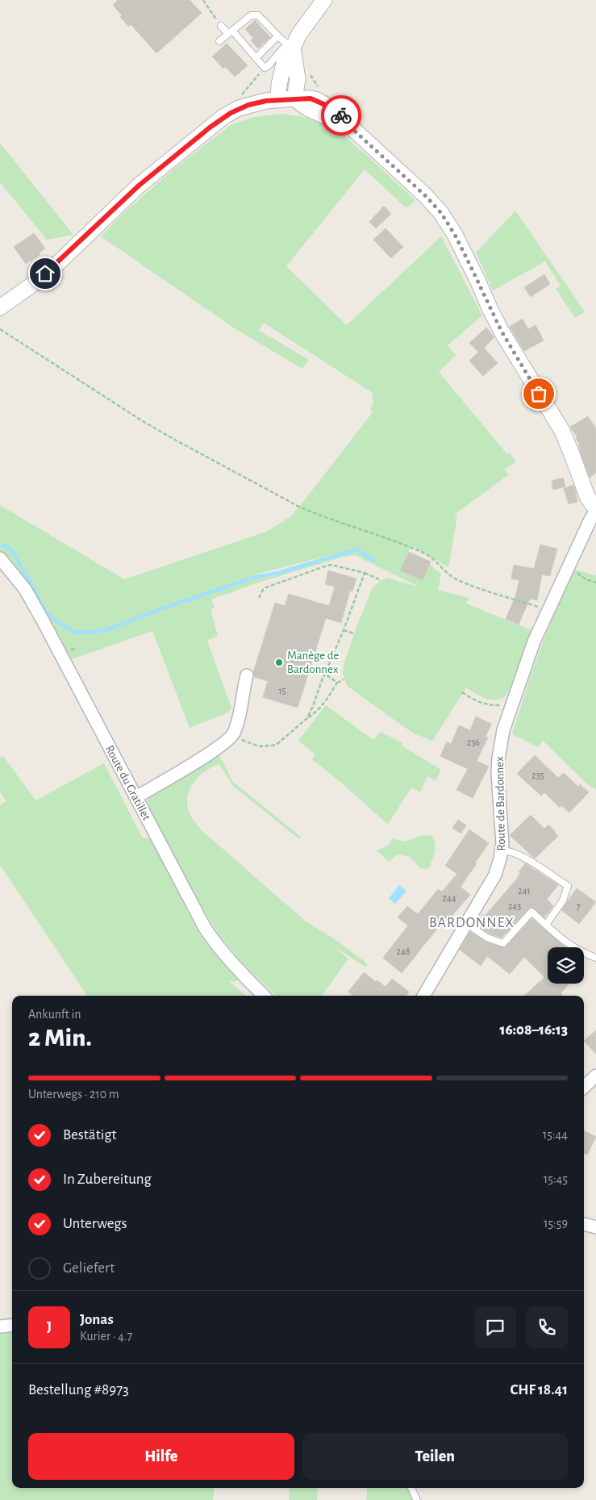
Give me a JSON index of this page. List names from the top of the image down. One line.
{"streets":{"street":["Route du Gratillet","Route de Bardonnex"]},"districts":["BARDONNEX"],"places":["Manège de Bardonnex"],"house_numbers":["15","236","235","241","244","243","7","248"],"page":{"heading":["2 Min.","Ankunft in","16:08–16:13"],"panel":["Jonas","Kurier · 4.7","Bestellung #8973","CHF 18.41"],"bar":"Unterwegs · 210 m","list":[["Bestätigt","15:44"],["In Zubereitung","15:45"],["Unterwegs","15:59"],"Geliefert"],"round":"J","buttons":["Hilfe","Teilen"]}}
